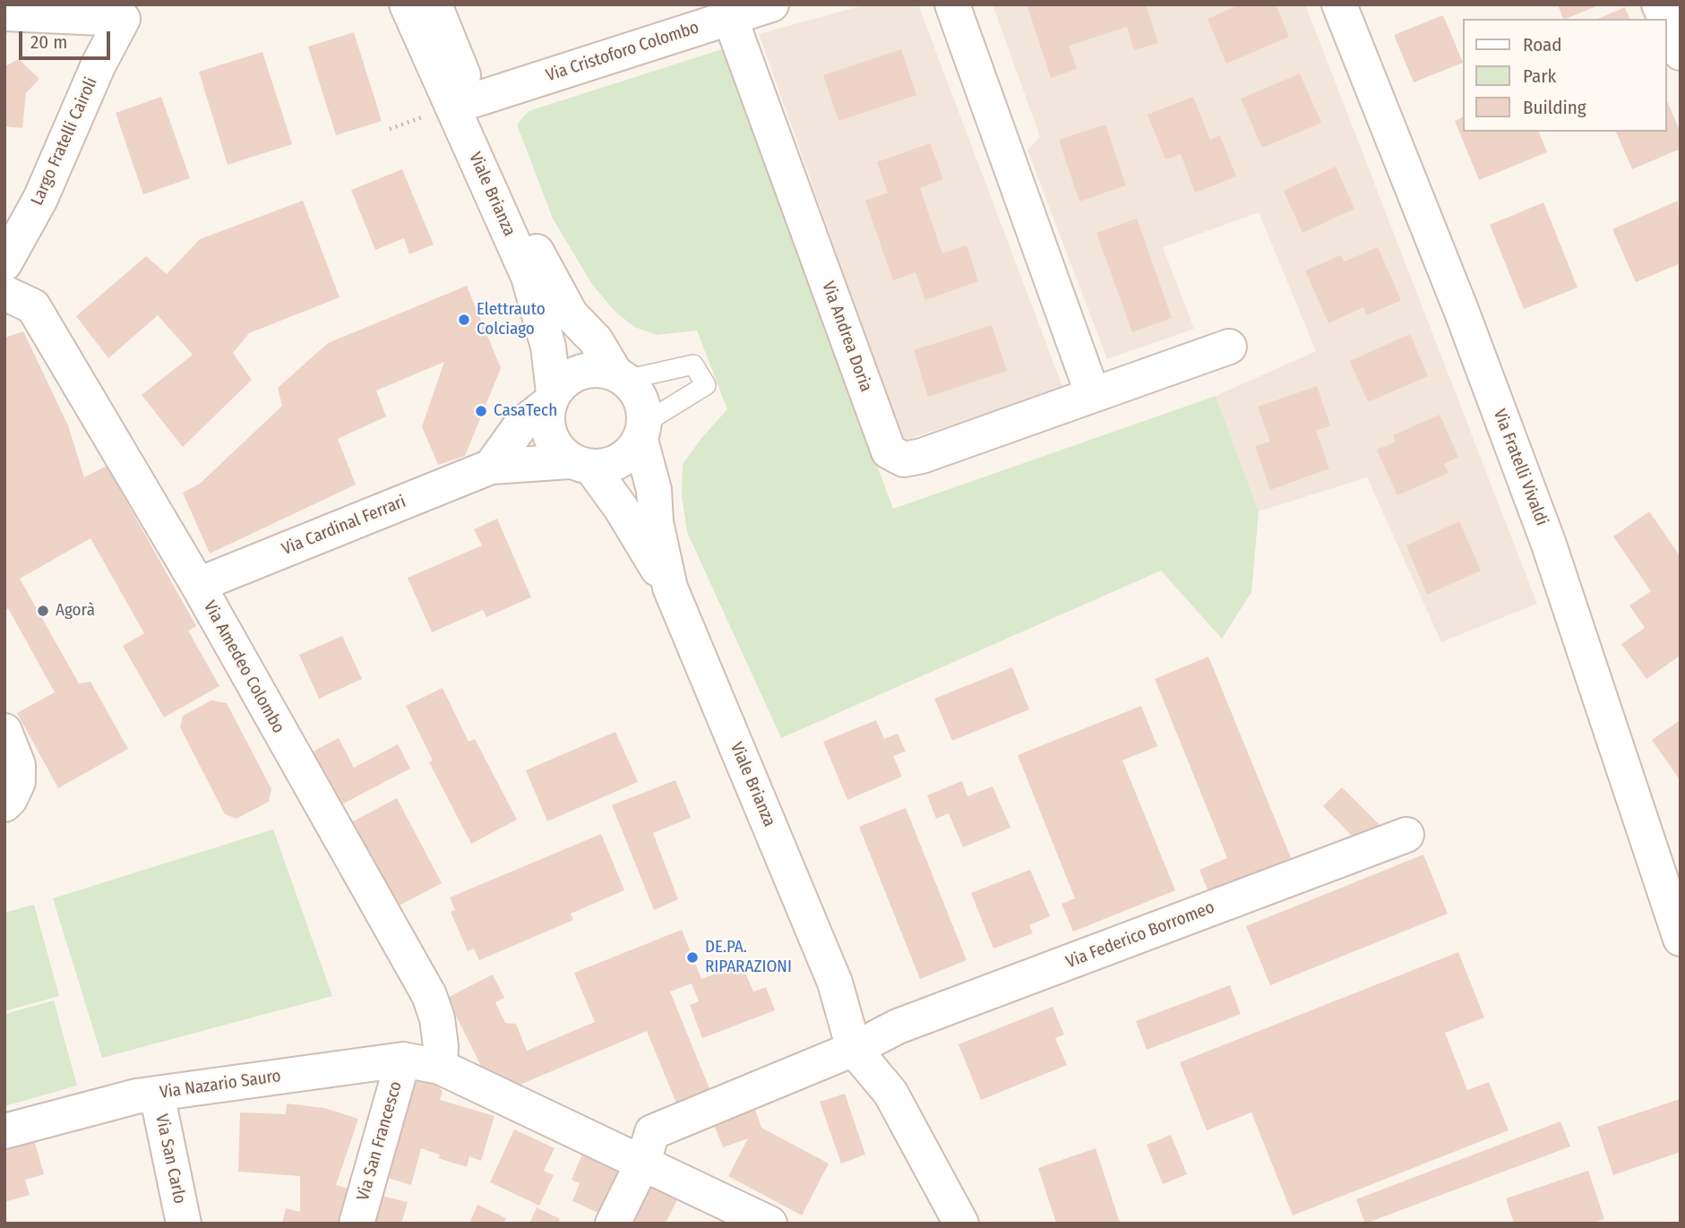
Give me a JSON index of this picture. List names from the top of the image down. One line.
{"streets":{"street":["Via Cristoforo Colombo","Largo Fratelli Cairoli","Viale Brianza","Via Andrea Doria","Via Fratelli Vivaldi","Via Cardinal Ferrari","Via Amedeo Colombo","Via Federico Borromeo","Via Nazario Sauro","Via San Francesco","Via San Carlo"]},"crossings":[["Via Cristoforo Colombo","Viale Brianza"],["Via Cristoforo Colombo","Via Andrea Doria"],["Viale Brianza","Via Cardinal Ferrari"],["Viale Brianza","Via Federico Borromeo"],["Via Cardinal Ferrari","Via Amedeo Colombo"],["Via Amedeo Colombo","Via Nazario Sauro"],["Via Federico Borromeo","Via Nazario Sauro"],["Via Nazario Sauro","Via San Francesco"],["Via Nazario Sauro","Via San Carlo"]],"places":["Elettrauto Colciago","CasaTech","Agorà","DE.PA. RIPARAZIONI"],"legend":["Road","Park","Building"],"scale_bar":"20 m"}
